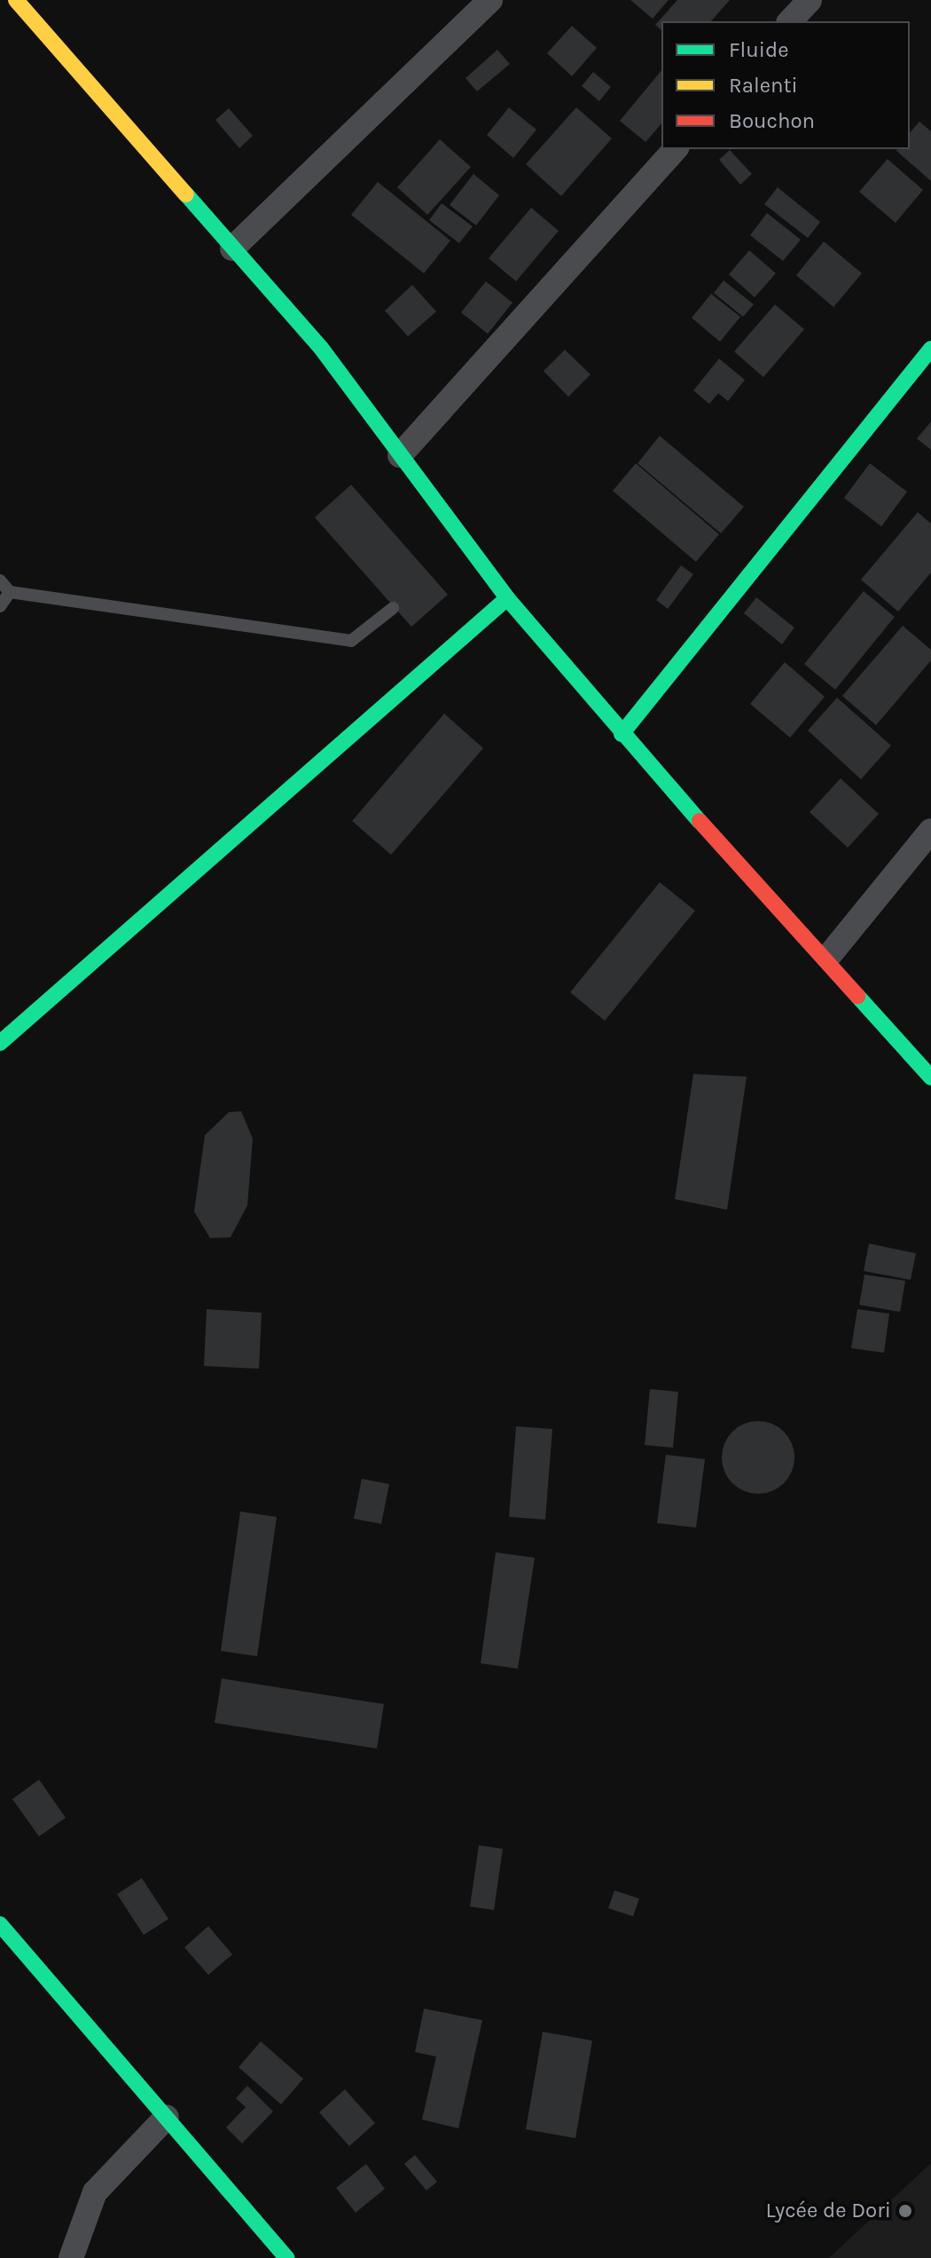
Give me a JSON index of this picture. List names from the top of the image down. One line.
{"places":["Lycée de Dori"],"legend":["Fluide","Ralenti","Bouchon"]}
